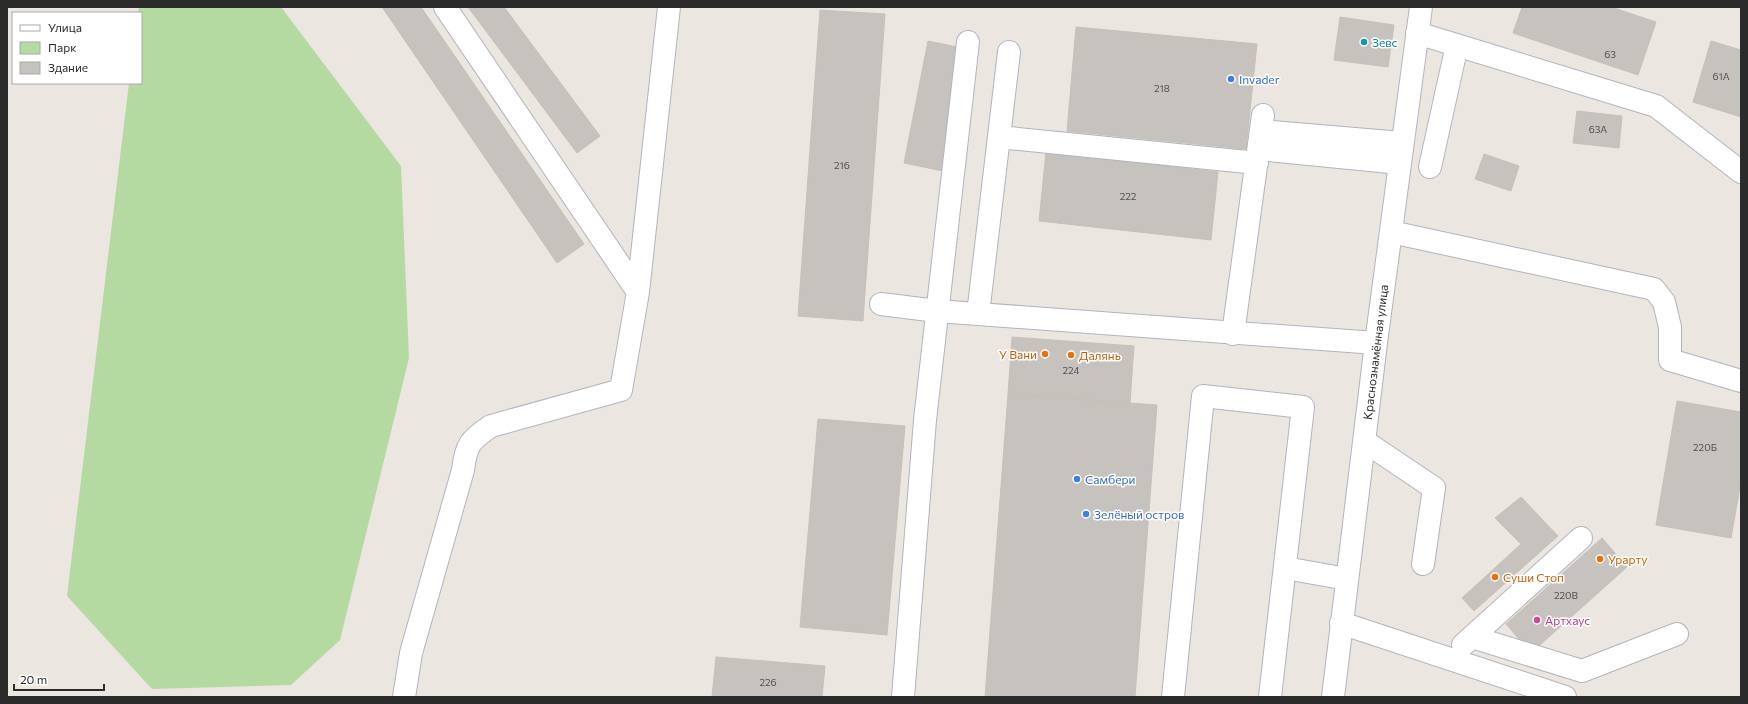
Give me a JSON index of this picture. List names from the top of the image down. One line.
{"streets":{"street":["Краснознамённая улица"]},"places":["Зевс","Invader","У Вани","Далянь","Самбери","Зелёный остров","Урарту","Суши Стоп","Артхаус"],"house_numbers":["63","61А","218","63А","216","222","224","220Б","220В","226"],"legend":["Улица","Парк","Здание"],"scale_bar":"20 m"}
